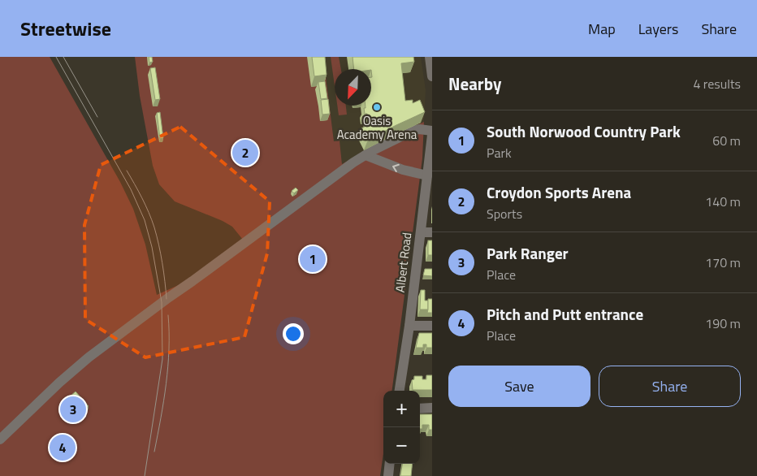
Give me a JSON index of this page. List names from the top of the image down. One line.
{"streets":{"street":["Albert Road"]},"places":["Oasis Academy Arena"],"north":"bottom left","page":{"header":"Streetwise","nav":["Map","Layers","Share"],"heading":["Nearby","4 results"],"list":[{"mark":"1","name":"South Norwood Country Park","note":"Park","value":"60 m"},{"mark":"2","name":"Croydon Sports Arena","note":"Sports","value":"140 m"},{"mark":"3","name":"Park Ranger","note":"Place","value":"170 m"},{"mark":"4","name":"Pitch and Putt entrance","note":"Place","value":"190 m"}],"pins":["2","1","3","4"],"buttons":["Save","Share"],"map_buttons":["+","−"]}}
